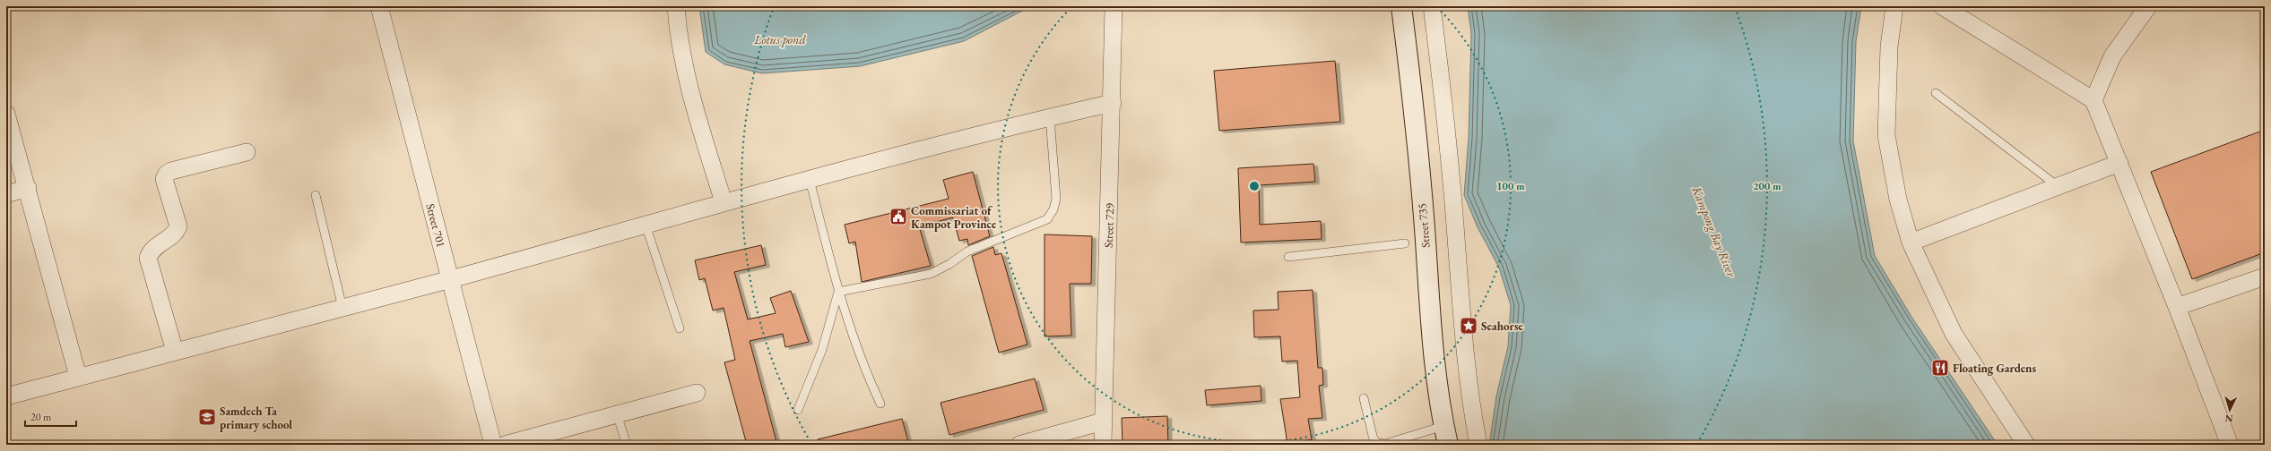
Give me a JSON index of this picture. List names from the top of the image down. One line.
{"streets":{"street":["Street 701","Street 729","Street 735"]},"water":["Lotus pond","Kampong Bay River"],"places":{"public building":["Commissariat of Kampot Province"],"place":["Seahorse"],"restaurant":["Floating Gardens"],"school or university":["Samdech Ta primary school"]},"scale_bar":"20 m","north":"bottom","rings":["100 m","200 m"]}
